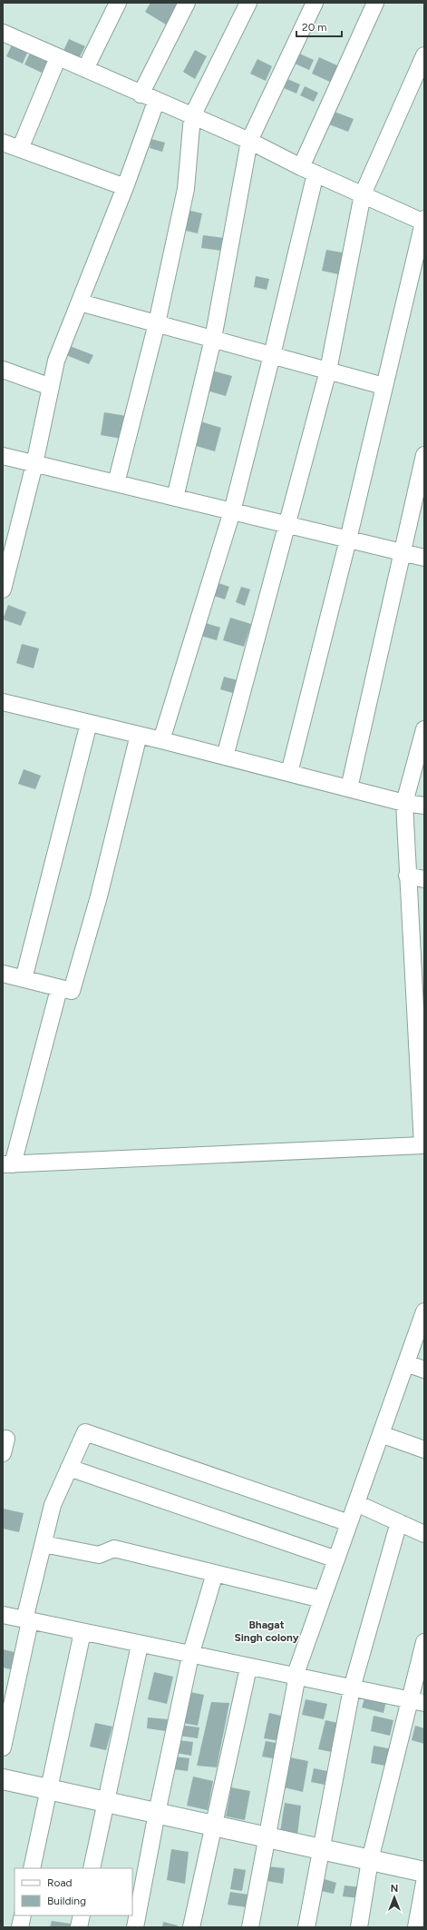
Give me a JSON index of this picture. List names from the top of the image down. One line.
{"districts":["Bhagat Singh colony"],"legend":["Road","Building"],"scale_bar":"20 m","north":"top"}
